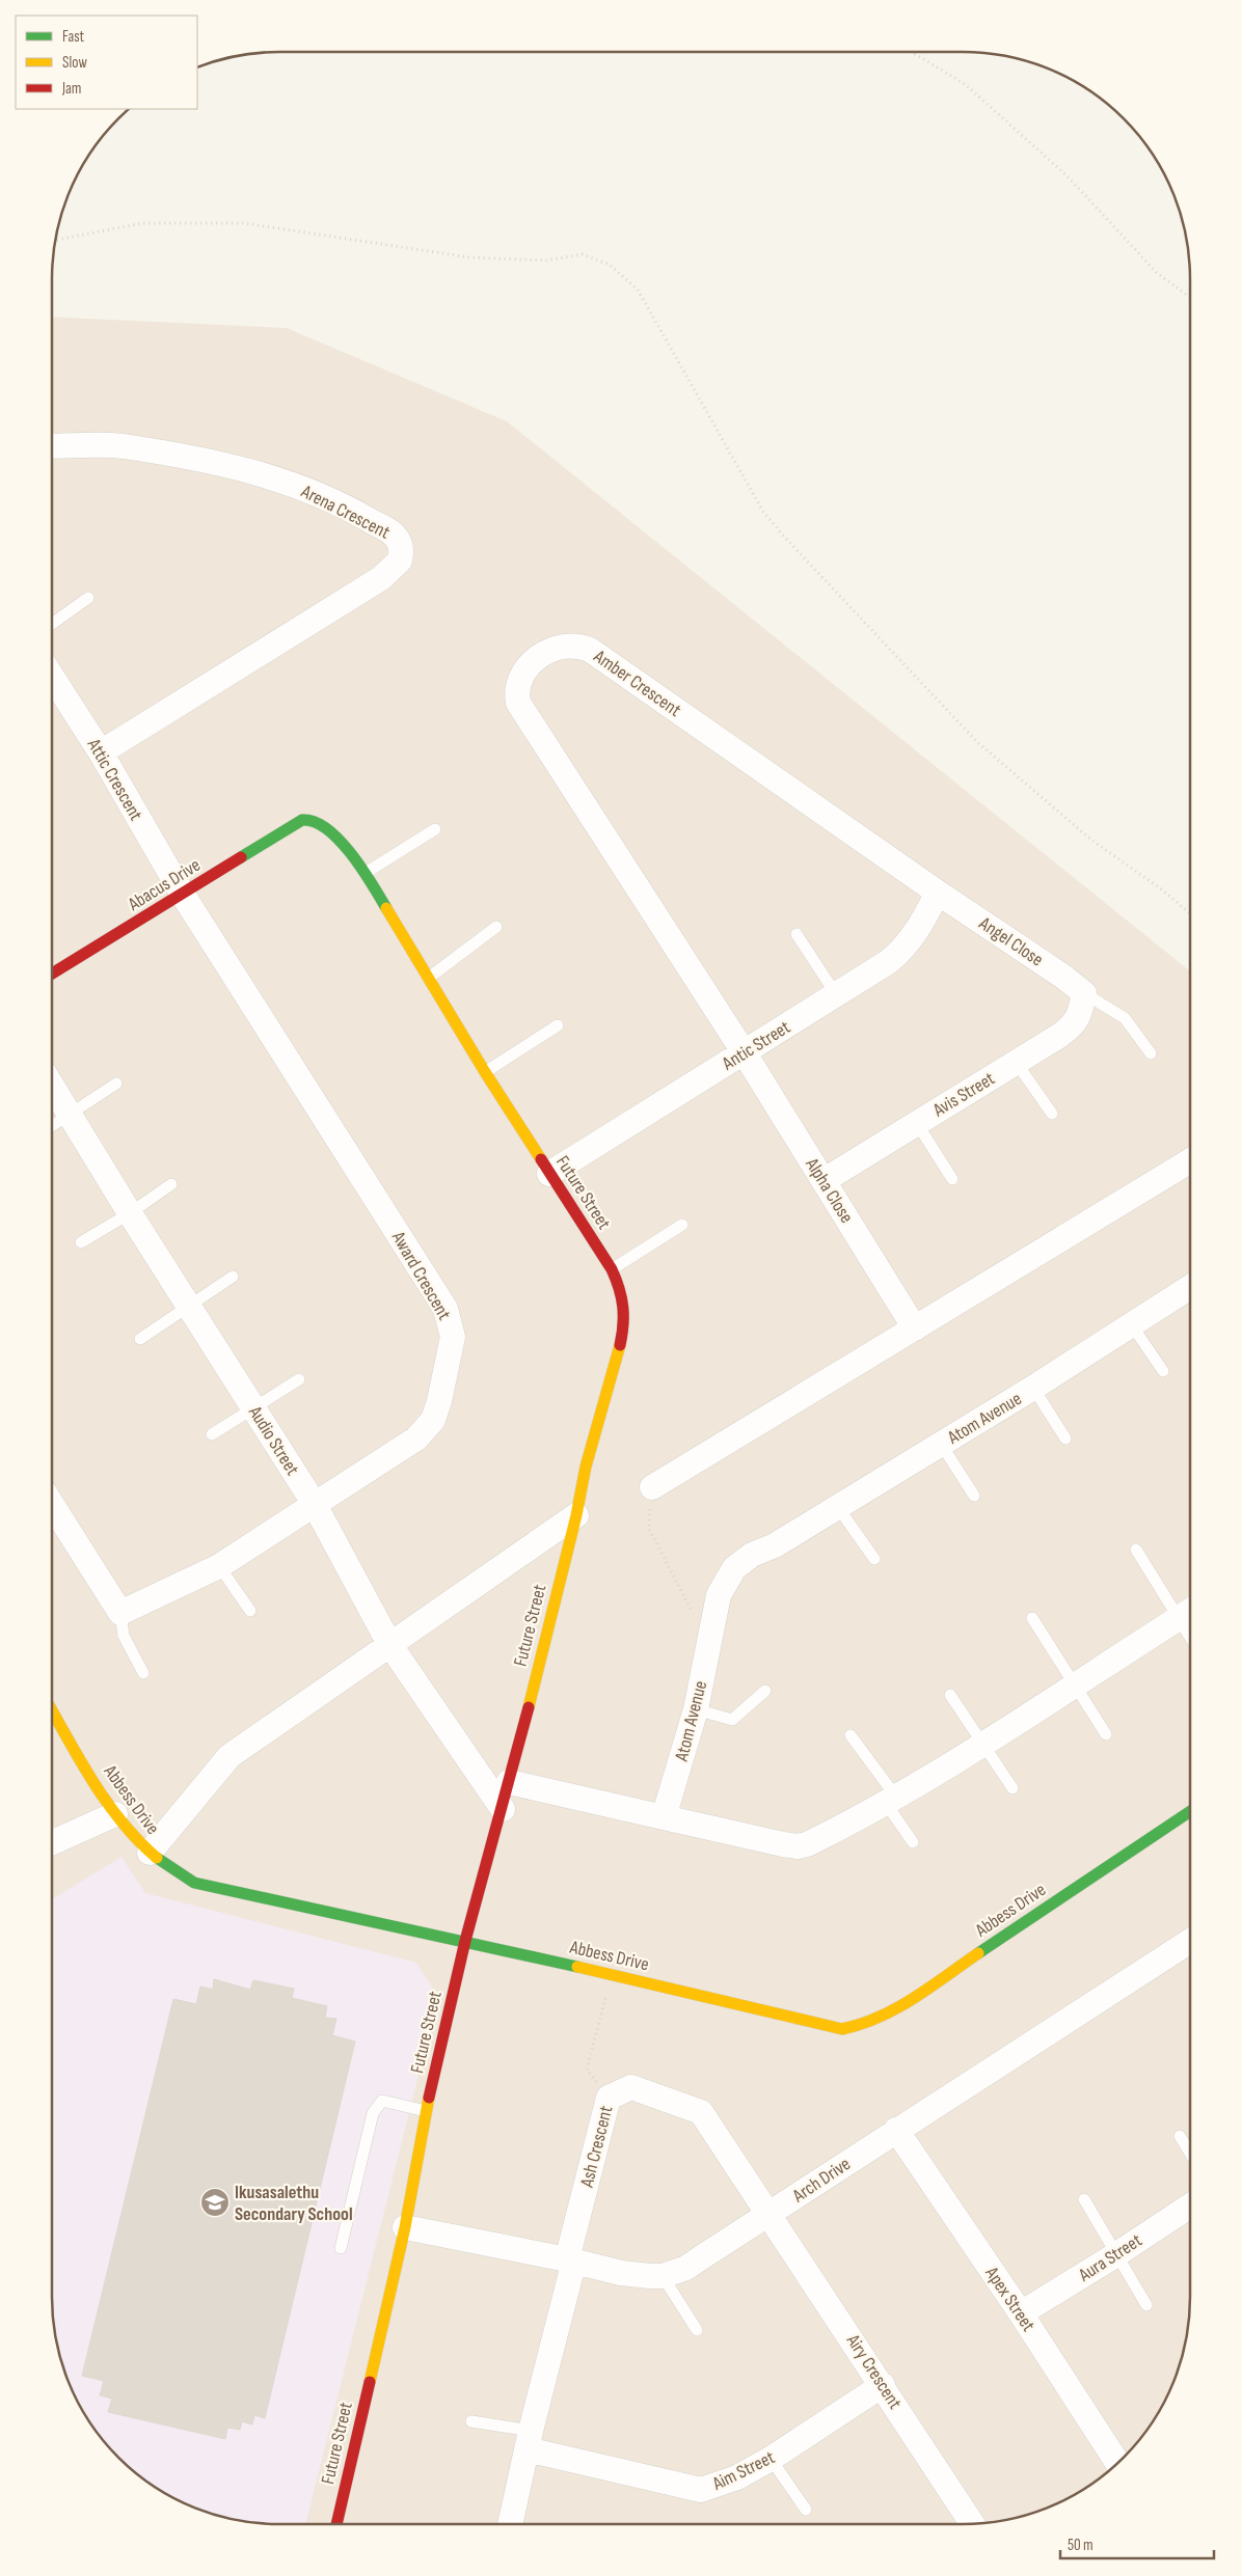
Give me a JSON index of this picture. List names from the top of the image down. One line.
{"streets":{"street":["Arena Crescent","Amber Crescent","Attic Crescent","Abacus Drive","Angel Close","Antic Street","Avis Street","Alpha Close","Future Street","Award Crescent","Atom Avenue","Audio Street","Abbess Drive","Ash Crescent","Arch Drive","Aura Street","Apex Street","Airy Crescent","Aim Street"]},"crossings":[["Arena Crescent","Attic Crescent"],["Amber Crescent","Angel Close"],["Amber Crescent","Antic Street"],["Amber Crescent","Alpha Close"],["Attic Crescent","Abacus Drive"],["Attic Crescent","Award Crescent"],["Abacus Drive","Future Street"],["Abacus Drive","Award Crescent"],["Angel Close","Antic Street"],["Angel Close","Avis Street"],["Antic Street","Alpha Close"],["Antic Street","Future Street"],["Avis Street","Alpha Close"],["Future Street","Audio Street"],["Future Street","Abbess Drive"],["Future Street","Arch Drive"],["Award Crescent","Audio Street"],["Ash Crescent","Arch Drive"],["Ash Crescent","Airy Crescent"],["Arch Drive","Apex Street"],["Arch Drive","Airy Crescent"],["Aura Street","Apex Street"],["Airy Crescent","Aim Street"]],"places":{"school or university":["Ikusasalethu Secondary School"]},"legend":["Fast","Slow","Jam"],"scale_bar":"50 m"}
